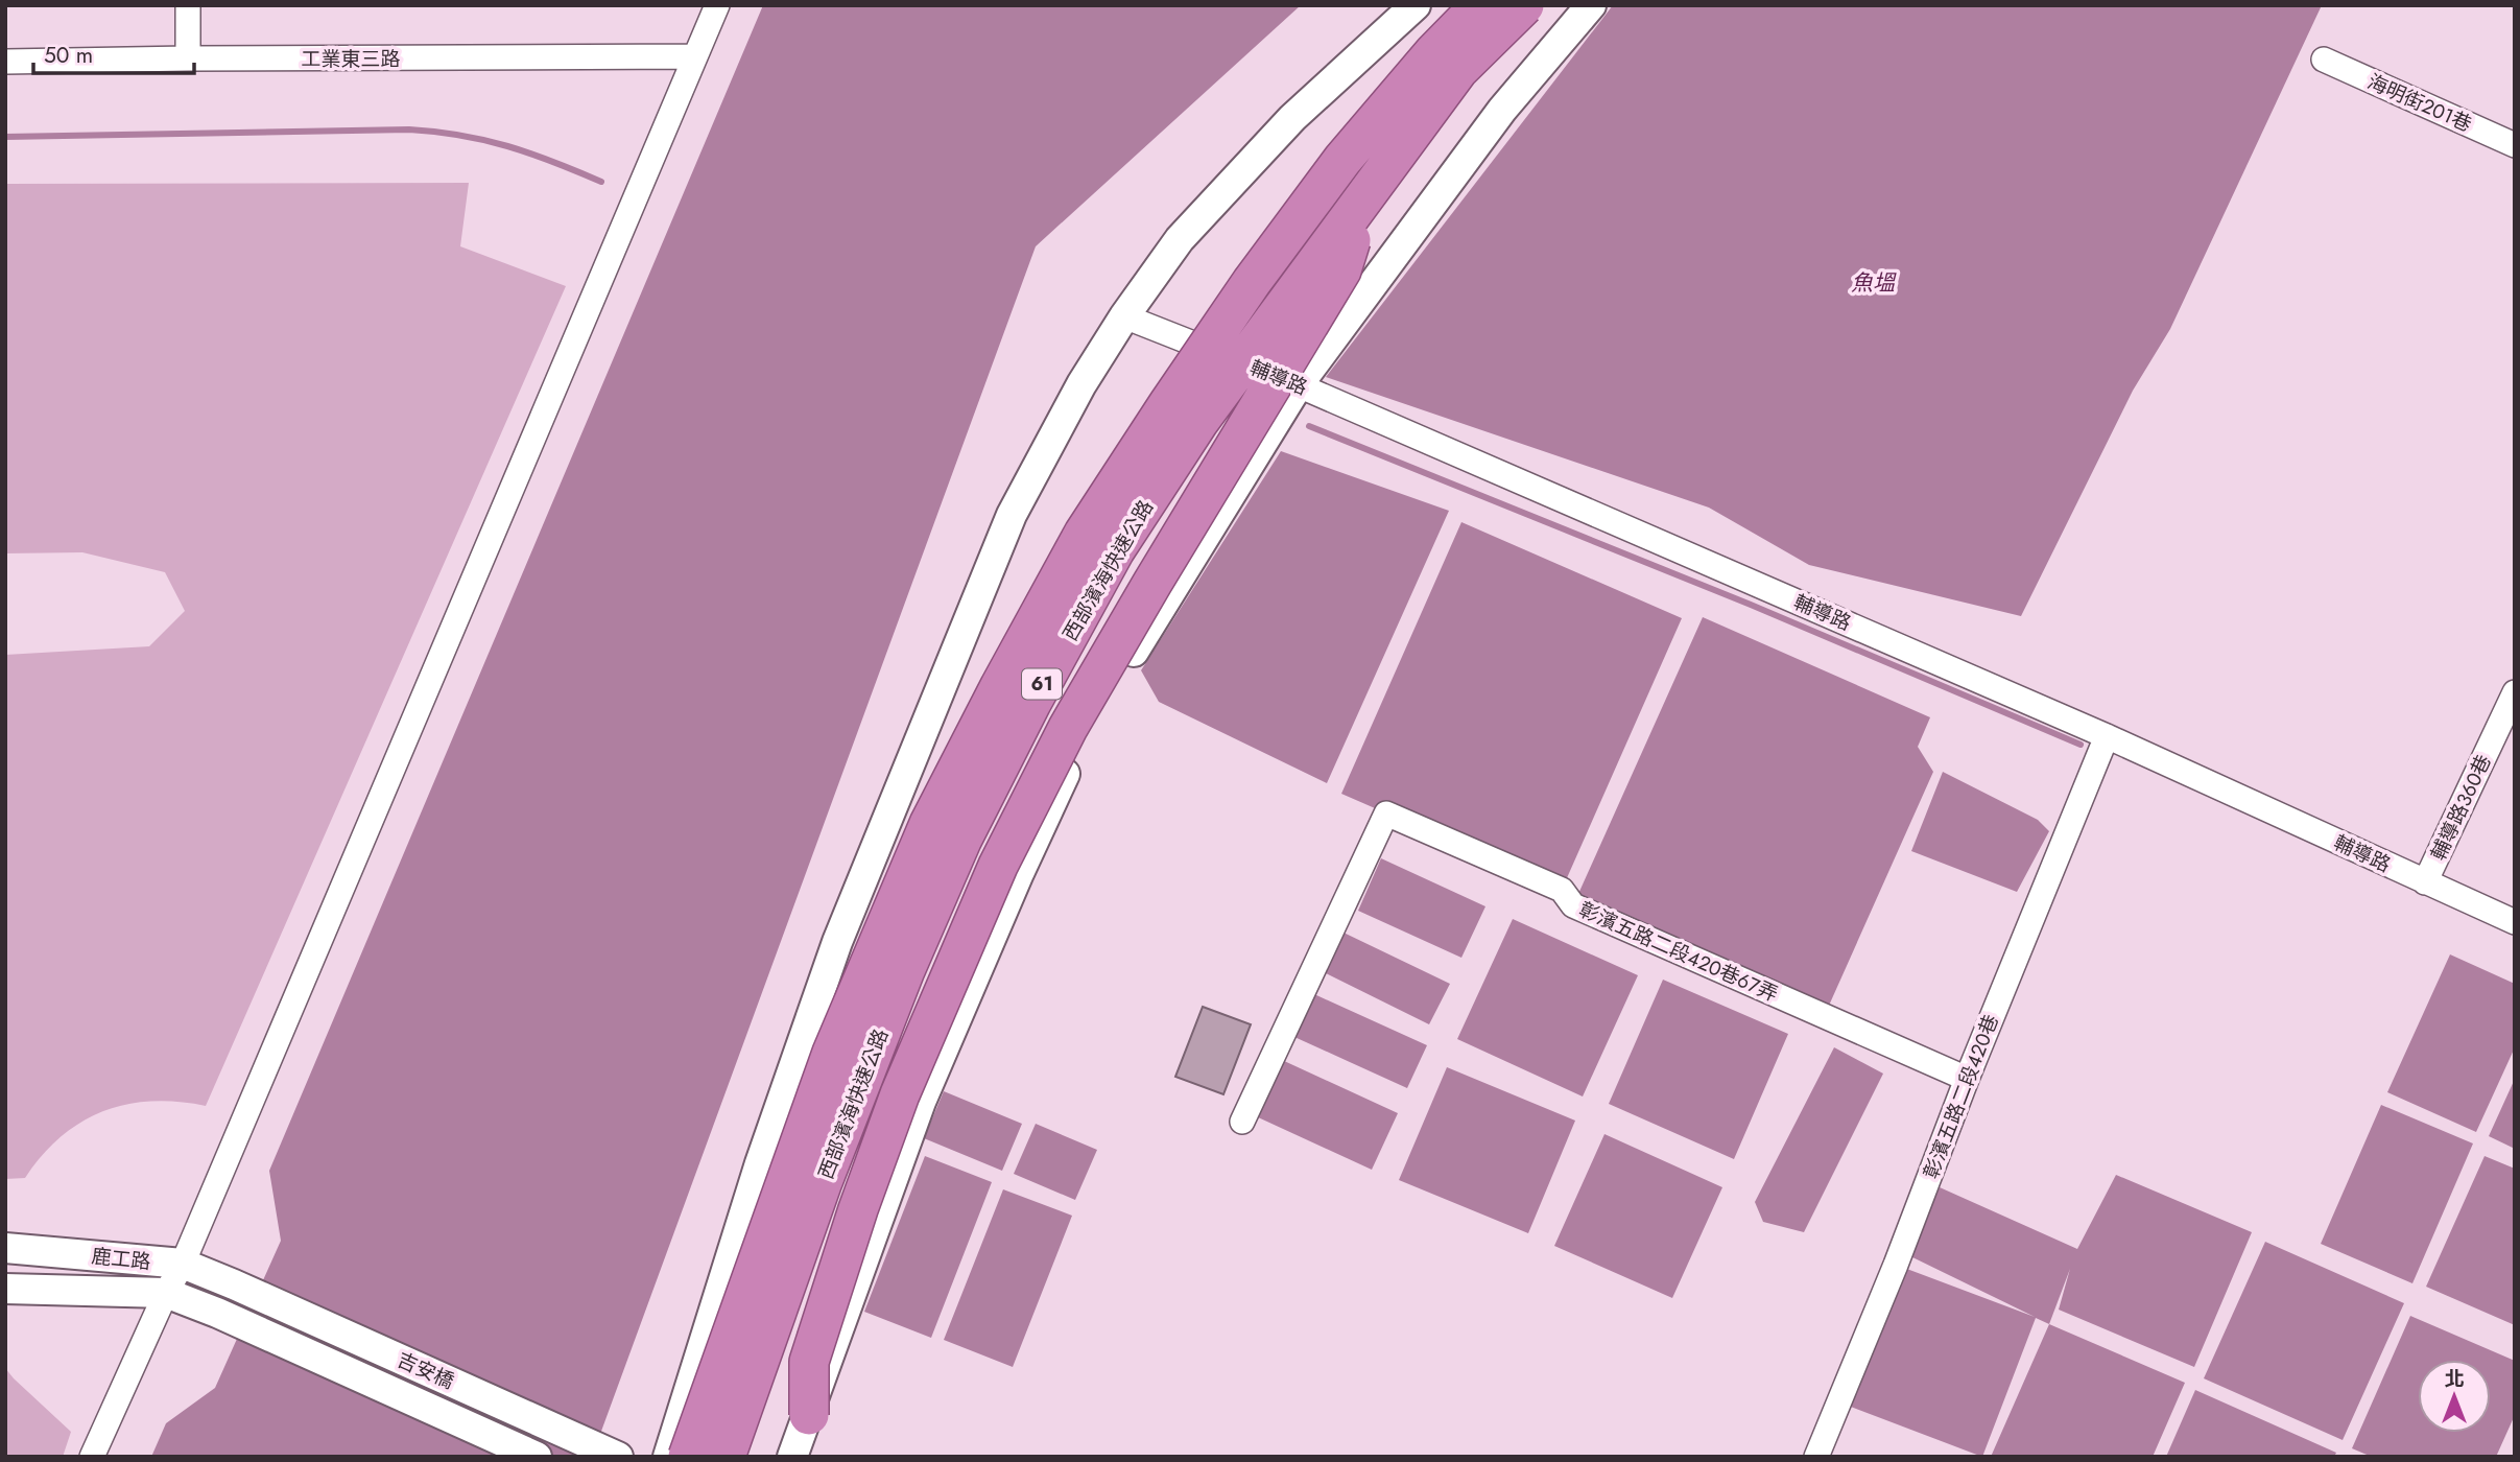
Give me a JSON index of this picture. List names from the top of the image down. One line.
{"streets":{"highway":["西部濱海快速公路","61"],"street":["工業東三路","海明街201巷","輔導路","輔導路360巷","彰濱五路二段420巷67弄","彰濱五路二段420巷","鹿工路","吉安橋"]},"crossings":[["輔導路","輔導路360巷"],["輔導路","彰濱五路二段420巷"],["彰濱五路二段420巷67弄","彰濱五路二段420巷"],["鹿工路","吉安橋"]],"water":["魚塭"],"scale_bar":"50 m","north":"top"}
